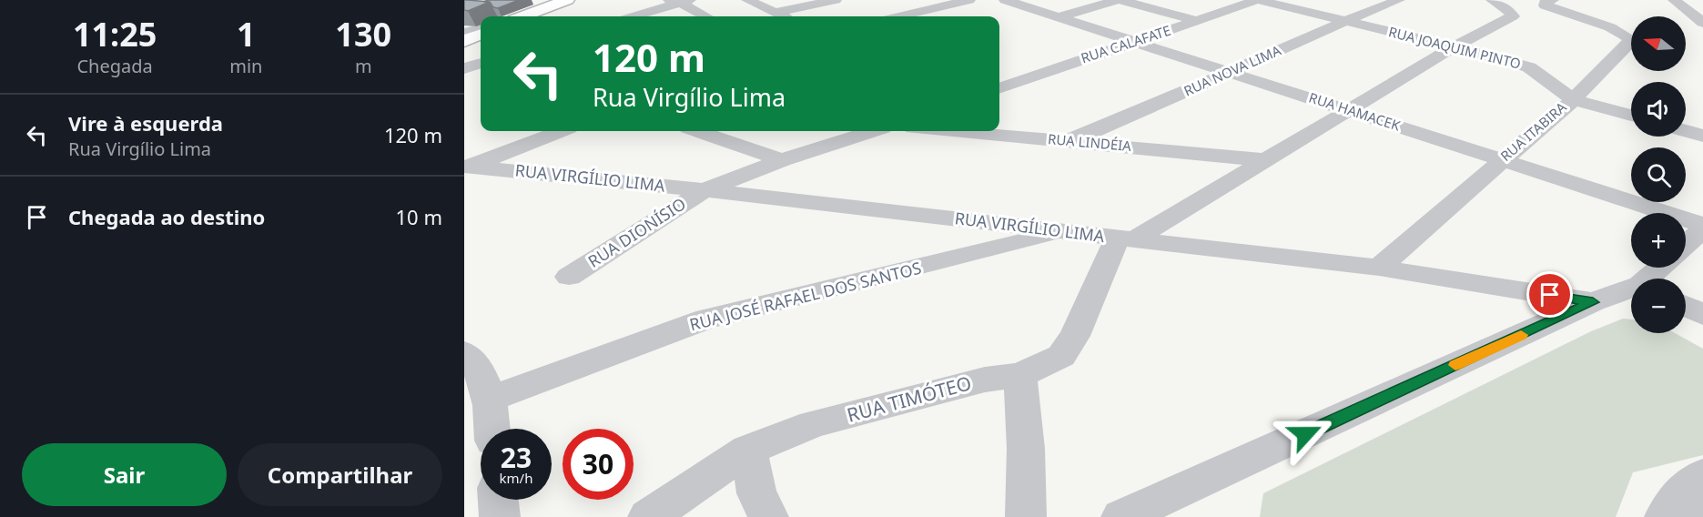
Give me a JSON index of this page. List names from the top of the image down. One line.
{"streets":{"street":["RUA CALAFATE","RUA JOAQUIM PINTO","RUA NOVA LIMA","RUA HAMACEK","RUA ITABIRA","RUA LINDÉIA","RUA VIRGÍLIO LIMA","RUA DIONÍSIO","RUA JOSÉ RAFAEL DOS SANTOS","RUA TIMÓTEO"]},"crossings":[["RUA CALAFATE","RUA JOAQUIM PINTO"],["RUA CALAFATE","RUA HAMACEK"],["RUA JOAQUIM PINTO","RUA NOVA LIMA"],["RUA JOAQUIM PINTO","RUA ITABIRA"],["RUA NOVA LIMA","RUA HAMACEK"],["RUA NOVA LIMA","RUA LINDÉIA"],["RUA HAMACEK","RUA ITABIRA"],["RUA ITABIRA","RUA VIRGÍLIO LIMA"],["RUA VIRGÍLIO LIMA","RUA DIONÍSIO"],["RUA VIRGÍLIO LIMA","RUA JOSÉ RAFAEL DOS SANTOS"],["RUA VIRGÍLIO LIMA","RUA TIMÓTEO"]],"north":"left","page":{"eta":["11:25","Chegada","1","min","130","m"],"map_buttons":["+","−"],"turn":["120 m","Rua Virgílio Lima"],"list":[{"name":"Vire à esquerda","note":"Rua Virgílio Lima","value":"120 m"},{"name":"Chegada ao destino","value":"10 m"}],"speed":"23 km/h","limit":"30","buttons":["Sair","Compartilhar"]}}
